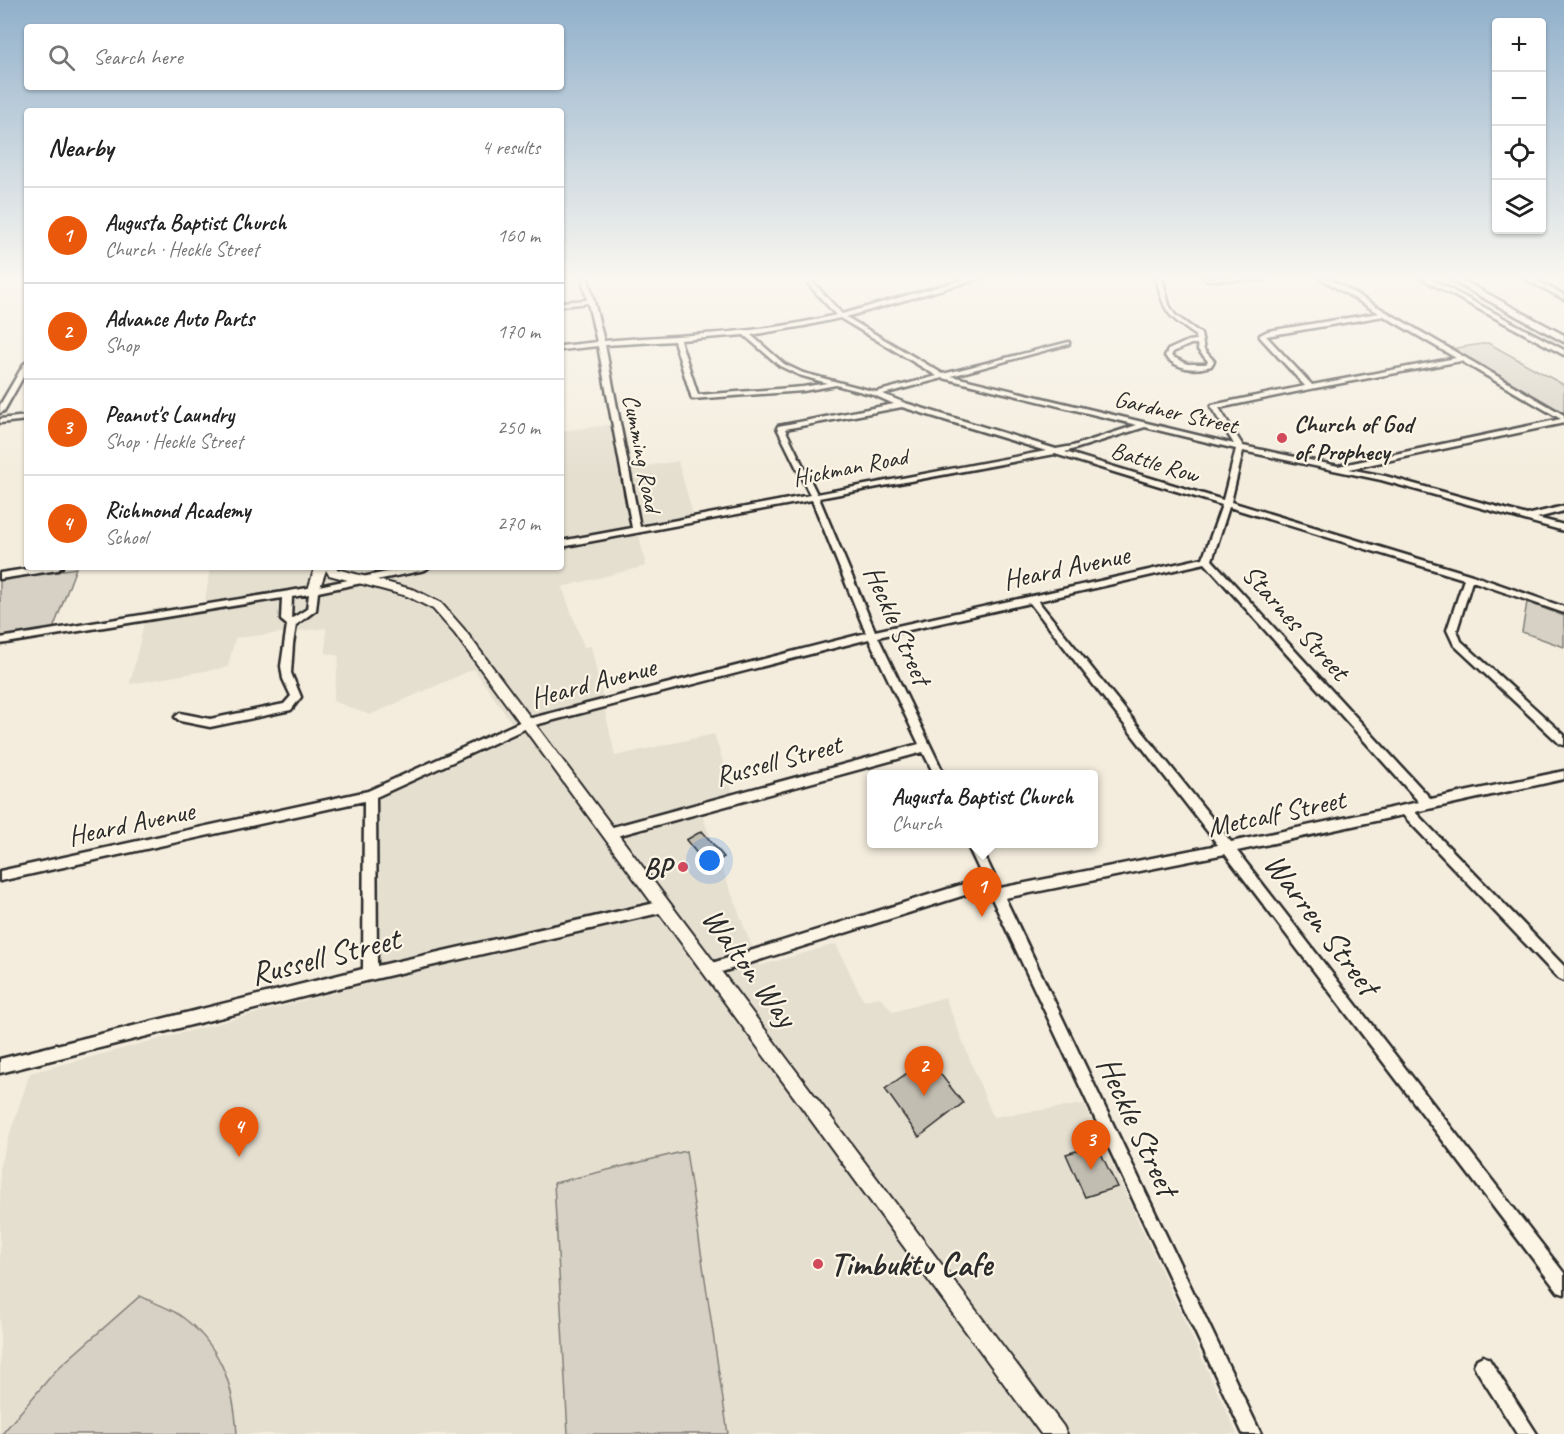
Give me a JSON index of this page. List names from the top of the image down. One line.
{"streets":{"main road":["Walton Way"],"street":["Gardner Street","Cumming Road","Battle Row","Hickman Road","Heard Avenue","Starnes Street","Heckle Street","Russell Street","Metcalf Street","Warren Street"]},"crossings":[["Gardner Street","Hickman Road"],["Gardner Street","Starnes Street"],["Cumming Road","Hickman Road"],["Battle Row","Hickman Road"],["Battle Row","Starnes Street"],["Battle Row","Heckle Street"],["Hickman Road","Heckle Street"],["Heard Avenue","Starnes Street"],["Heard Avenue","Heckle Street"],["Heard Avenue","Warren Street"],["Heard Avenue","Walton Way"],["Starnes Street","Metcalf Street"],["Heckle Street","Russell Street"],["Heckle Street","Metcalf Street"],["Russell Street","Walton Way"],["Metcalf Street","Warren Street"],["Metcalf Street","Walton Way"]],"places":["Church of God of Prophecy","BP","Timbuktu Cafe"],"page":{"map_buttons":["+","−"],"search":"Search here","heading":["Nearby","4 results"],"list":[{"mark":"1","name":"Augusta Baptist Church","note":"Church · Heckle Street","value":"160 m"},{"mark":"2","name":"Advance Auto Parts","note":"Shop","value":"170 m"},{"mark":"3","name":"Peanut's Laundry","note":"Shop · Heckle Street","value":"250 m"},{"mark":"4","name":"Richmond Academy","note":"School","value":"270 m"}],"popup":["Augusta Baptist Church","Church"],"pins":["1","2","4","3"]}}
